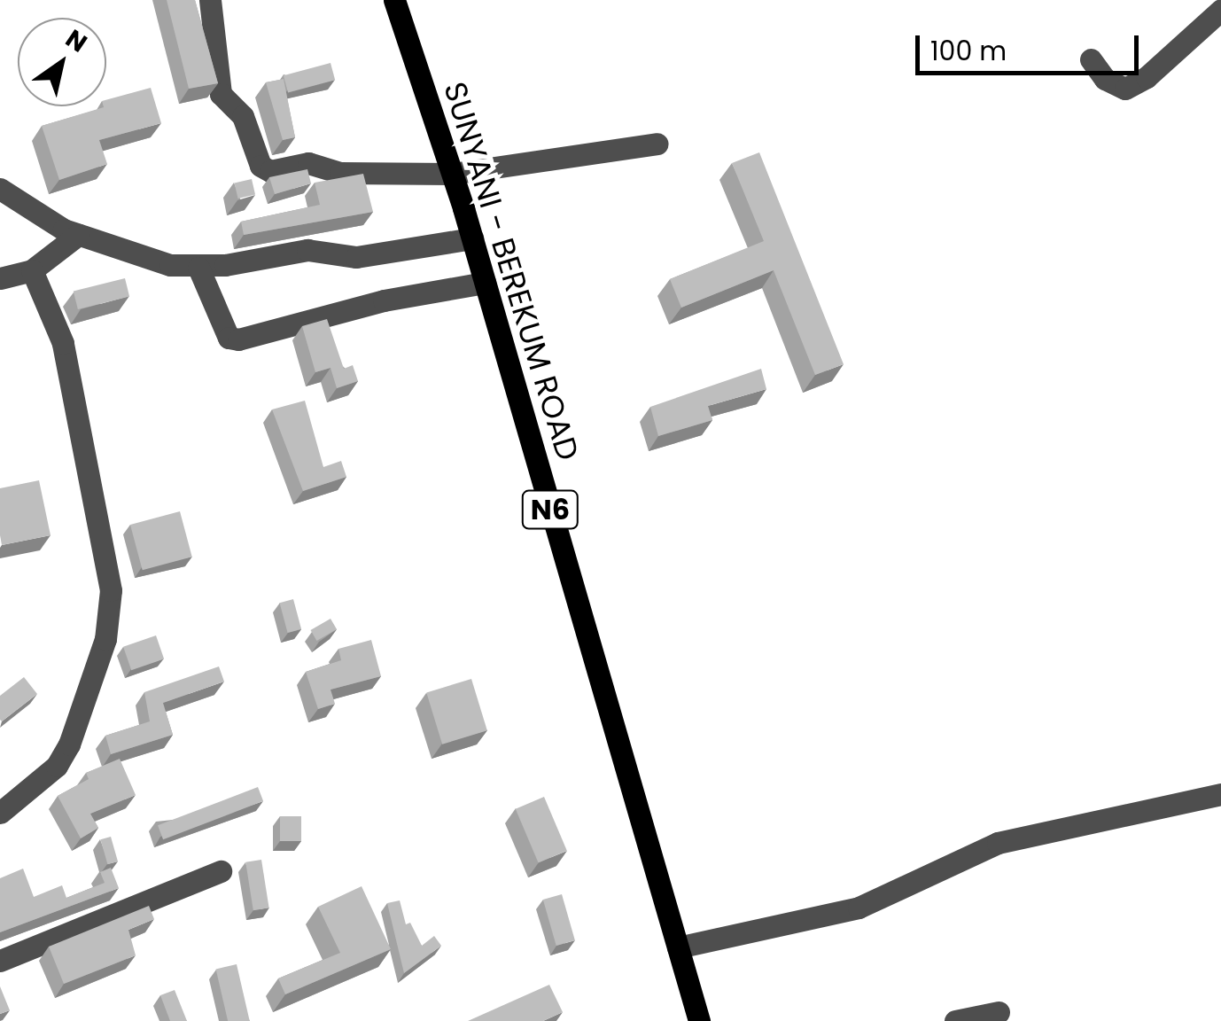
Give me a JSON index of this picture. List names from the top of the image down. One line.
{"streets":{"main road":["SUNYANI - BEREKUM ROAD","N6"]},"scale_bar":"100 m","north":"top right"}
